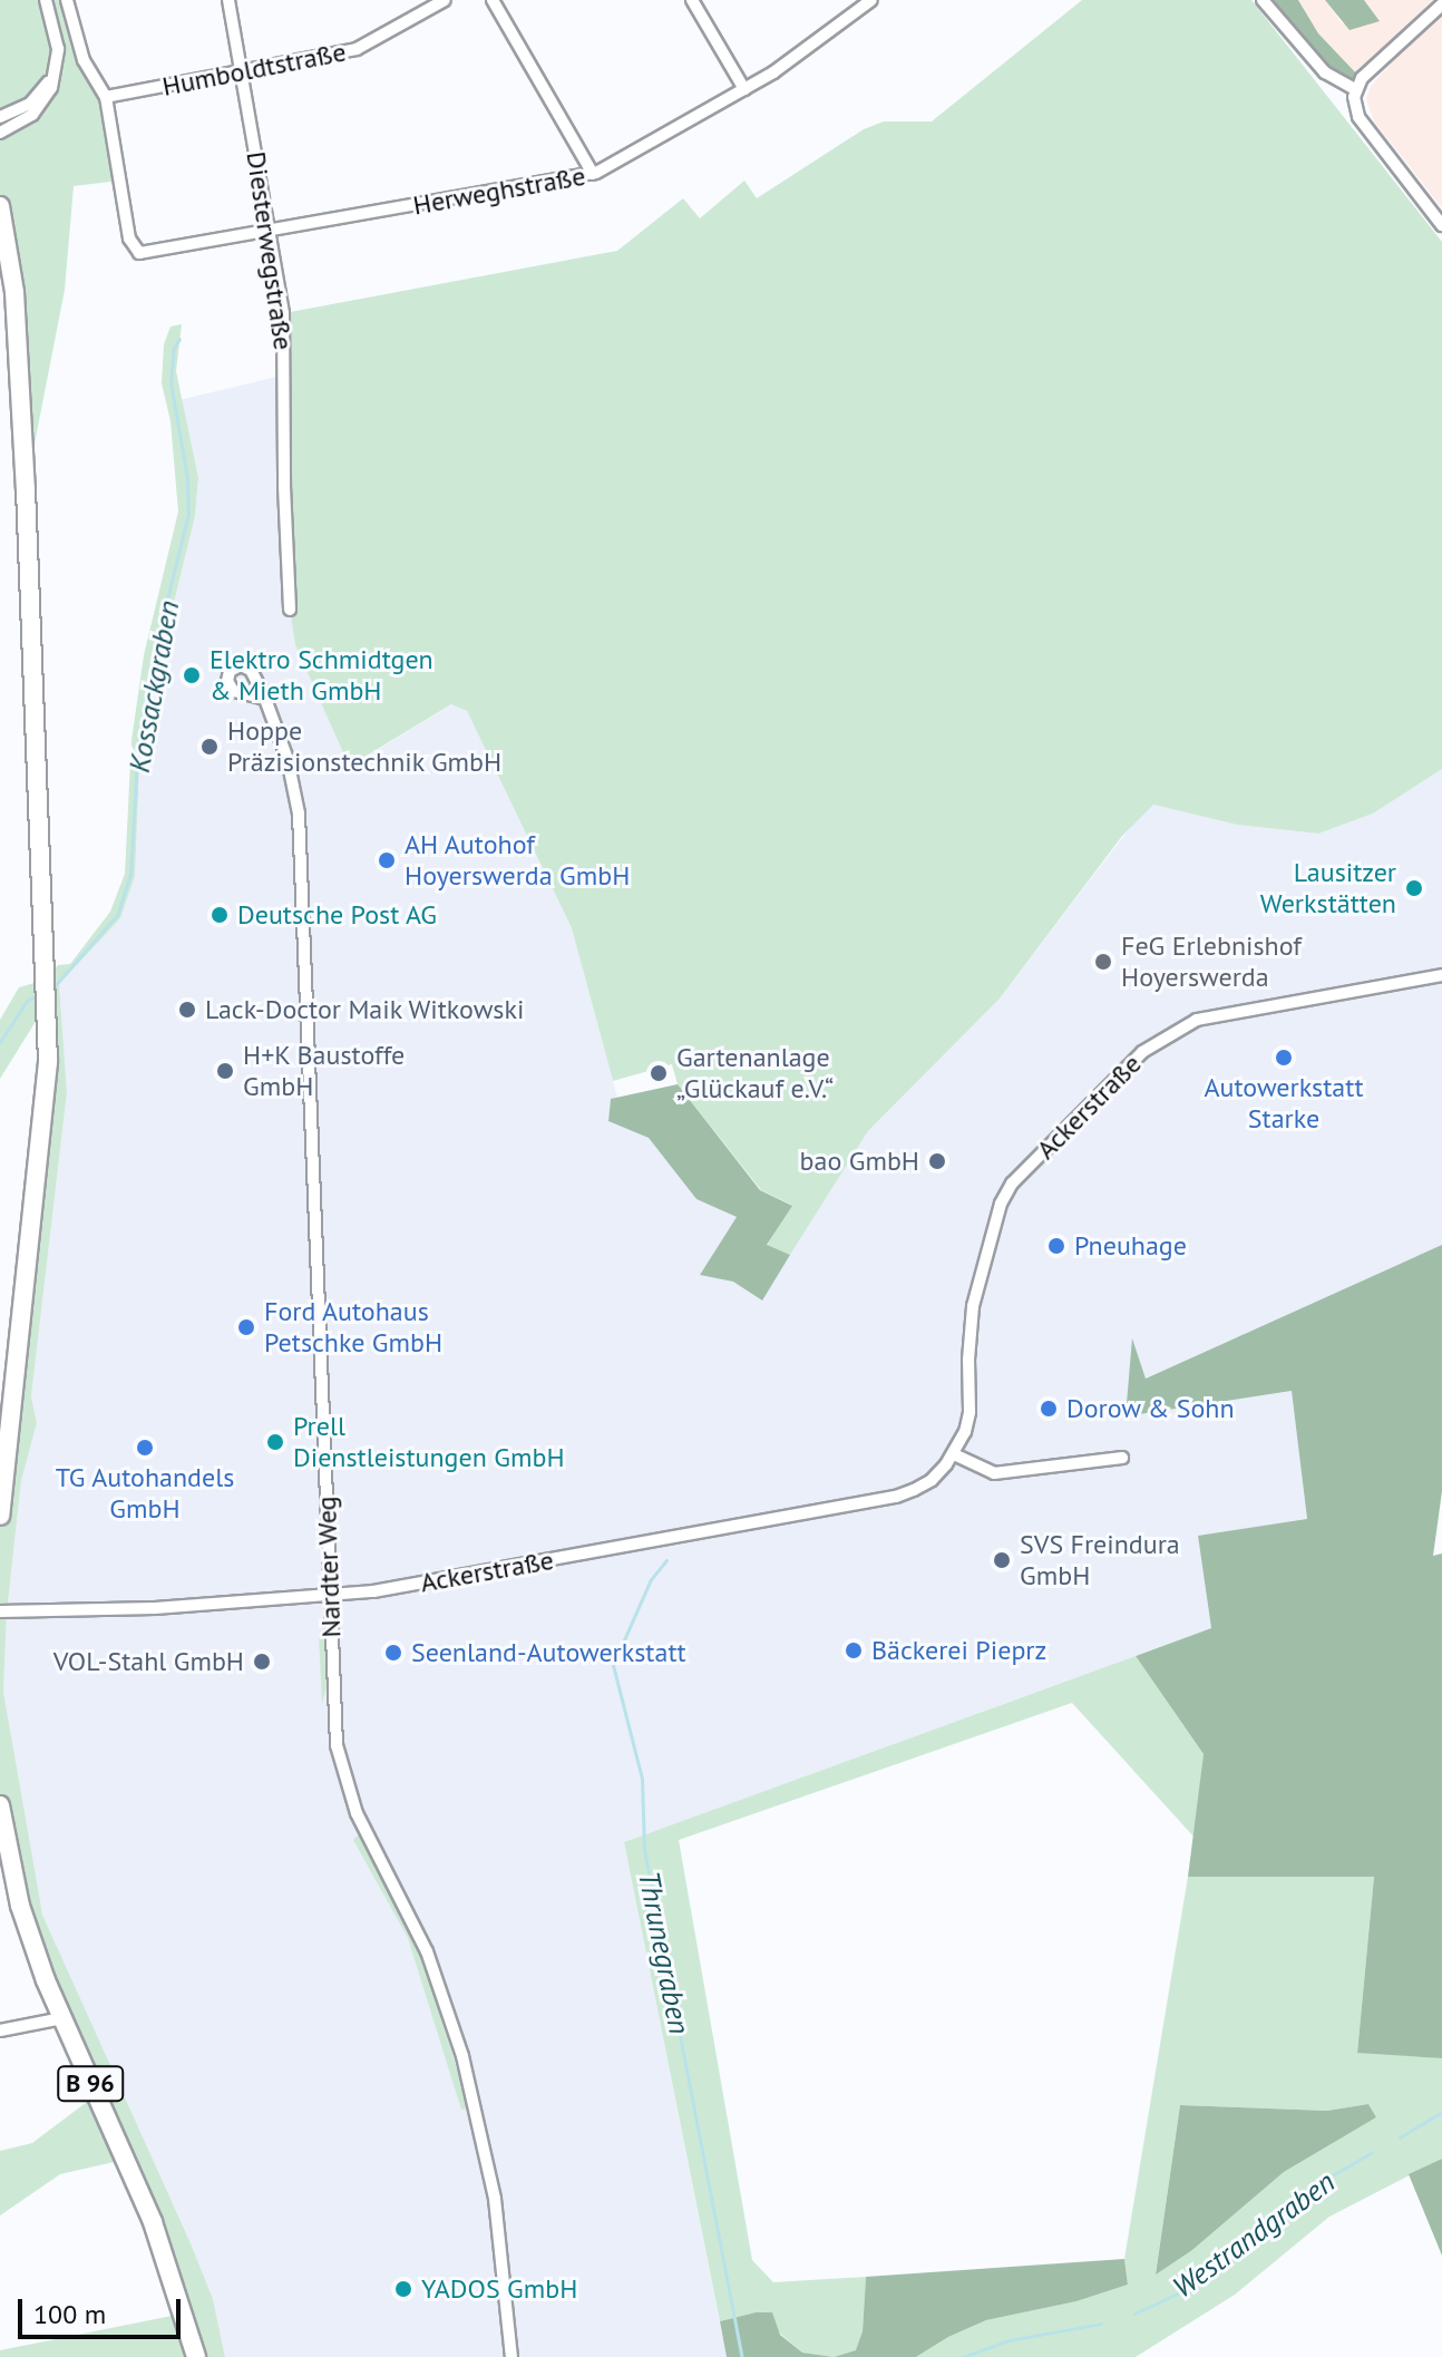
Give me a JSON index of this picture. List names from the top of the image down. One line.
{"streets":{"main road":["B 96"],"street":["Humboldtstraße","Herweghstraße","Diesterwegstraße","Ackerstraße","Nardter Weg"]},"crossings":[["Humboldtstraße","Herweghstraße"],["Humboldtstraße","Diesterwegstraße"],["Herweghstraße","Diesterwegstraße"],["Ackerstraße","Nardter Weg"]],"water":["Kossackgraben","Thrunegraben","Westrandgraben"],"places":["Elektro Schmidtgen & Mieth GmbH","Hoppe Präzisionstechnik GmbH","AH Autohof Hoyerswerda GmbH","Lausitzer Werkstätten","Deutsche Post AG","FeG Erlebnishof Hoyerswerda","Lack-Doctor Maik Witkowski","Autowerkstatt Starke","H+K Baustoffe GmbH","Gartenanlage „Glückauf e.V.“","bao GmbH","Pneuhage","Ford Autohaus Petschke GmbH","Dorow & Sohn","Prell Dienstleistungen GmbH","TG Autohandels GmbH","SVS Freindura GmbH","Bäckerei Pieprz","Seenland-Autowerkstatt","VOL-Stahl GmbH","YADOS GmbH"],"scale_bar":"100 m"}
